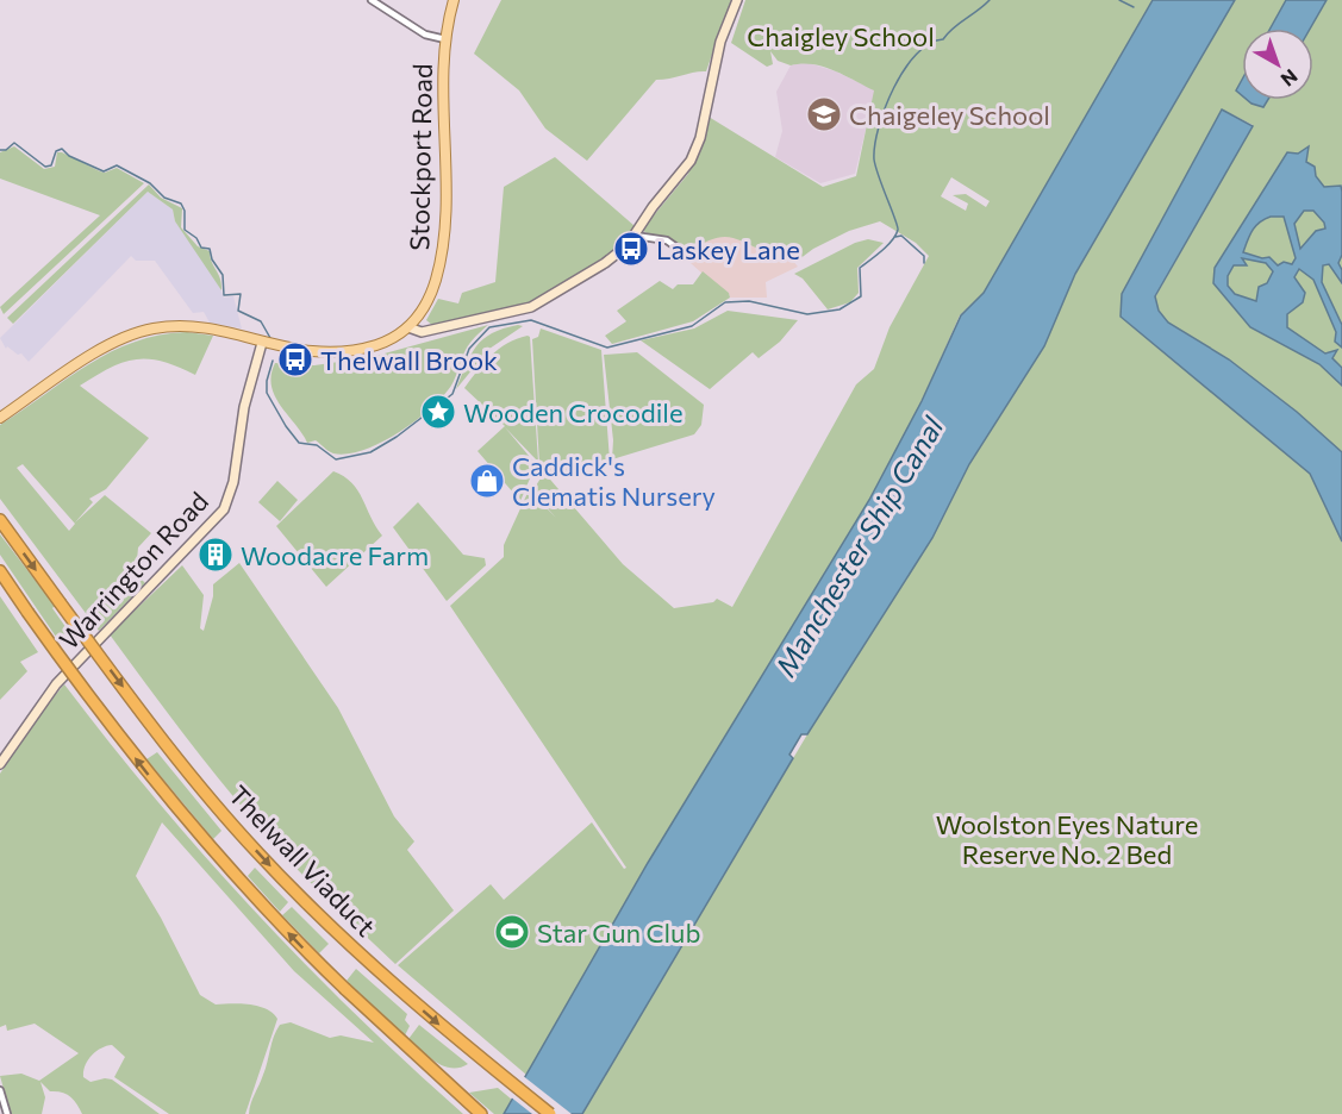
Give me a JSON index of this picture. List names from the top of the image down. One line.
{"streets":{"highway":["Thelwall Viaduct"],"main road":["Stockport Road","Warrington Road"]},"crossings":[["Stockport Road","Warrington Road"]],"water":["Manchester Ship Canal"],"parks":["Chaigley School","Woolston Eyes Nature Reserve No. 2 Bed"],"places":{"school or university":["Chaigeley School"],"bus stop":["Laskey Lane","Thelwall Brook"],"place":["Wooden Crocodile"],"shop":["Caddick's Clematis Nursery"],"building":["Woodacre Farm"],"sports":["Star Gun Club"]},"north":"bottom right"}
